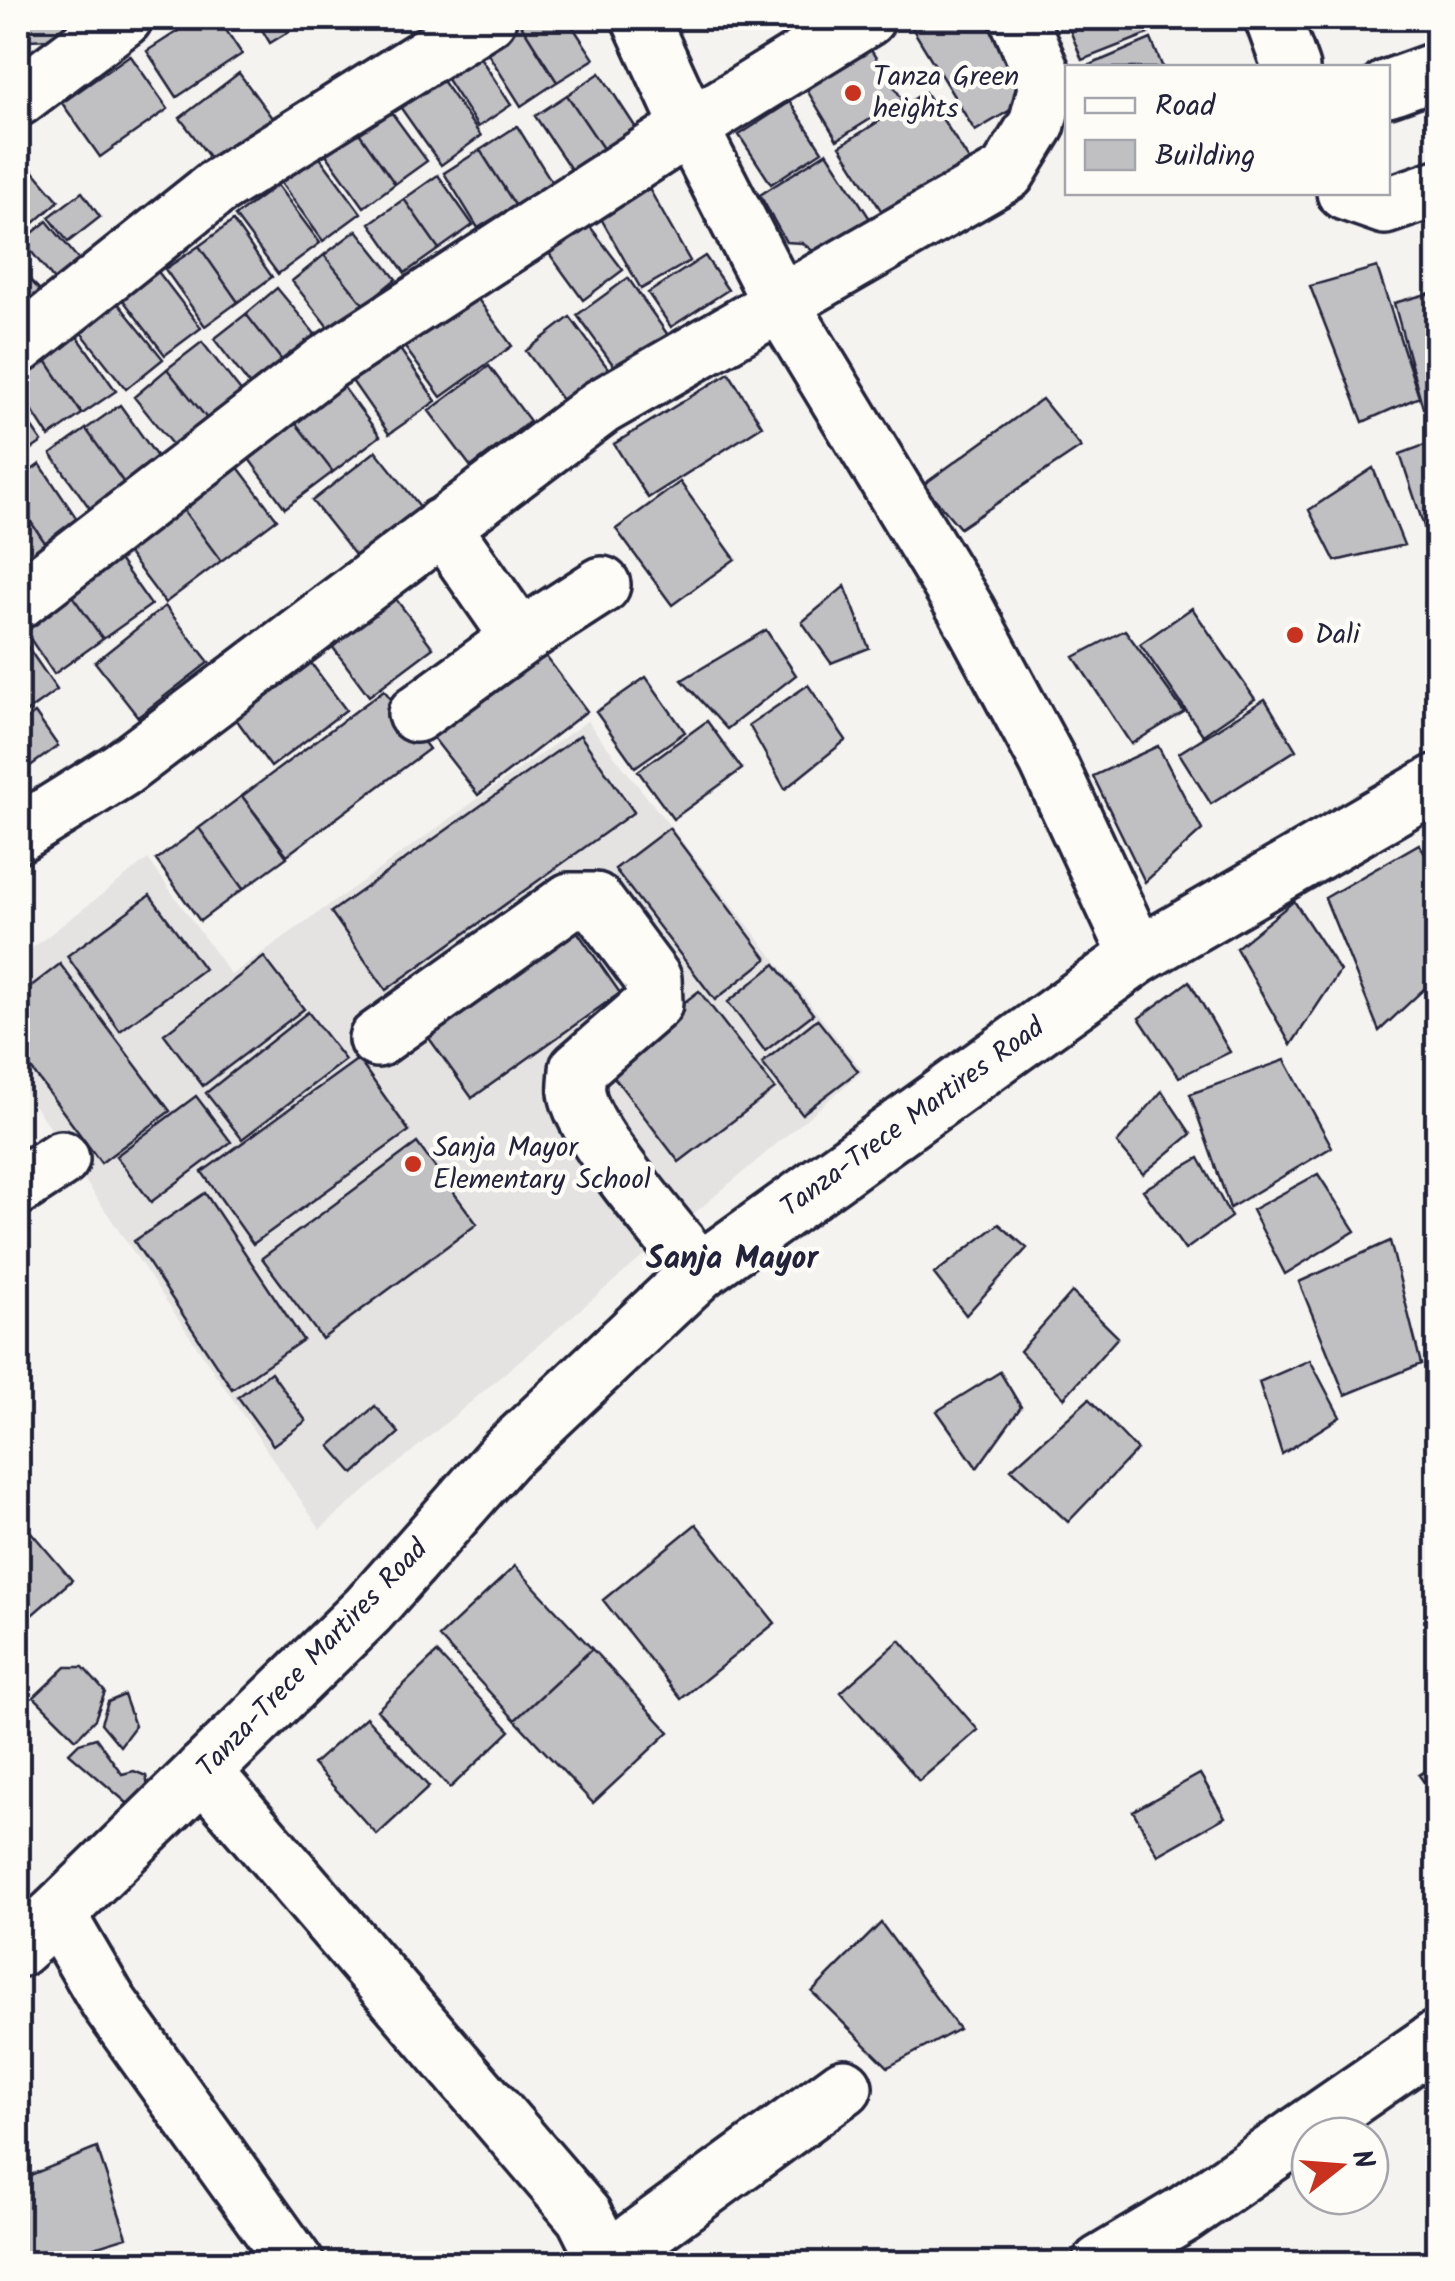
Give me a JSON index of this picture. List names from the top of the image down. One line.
{"streets":{"street":["Tanza-Trece Martires Road"]},"districts":["Sanja Mayor"],"places":["Tanza Green heights","Dali","Sanja Mayor Elementary School"],"legend":["Road","Building"],"north":"right"}
